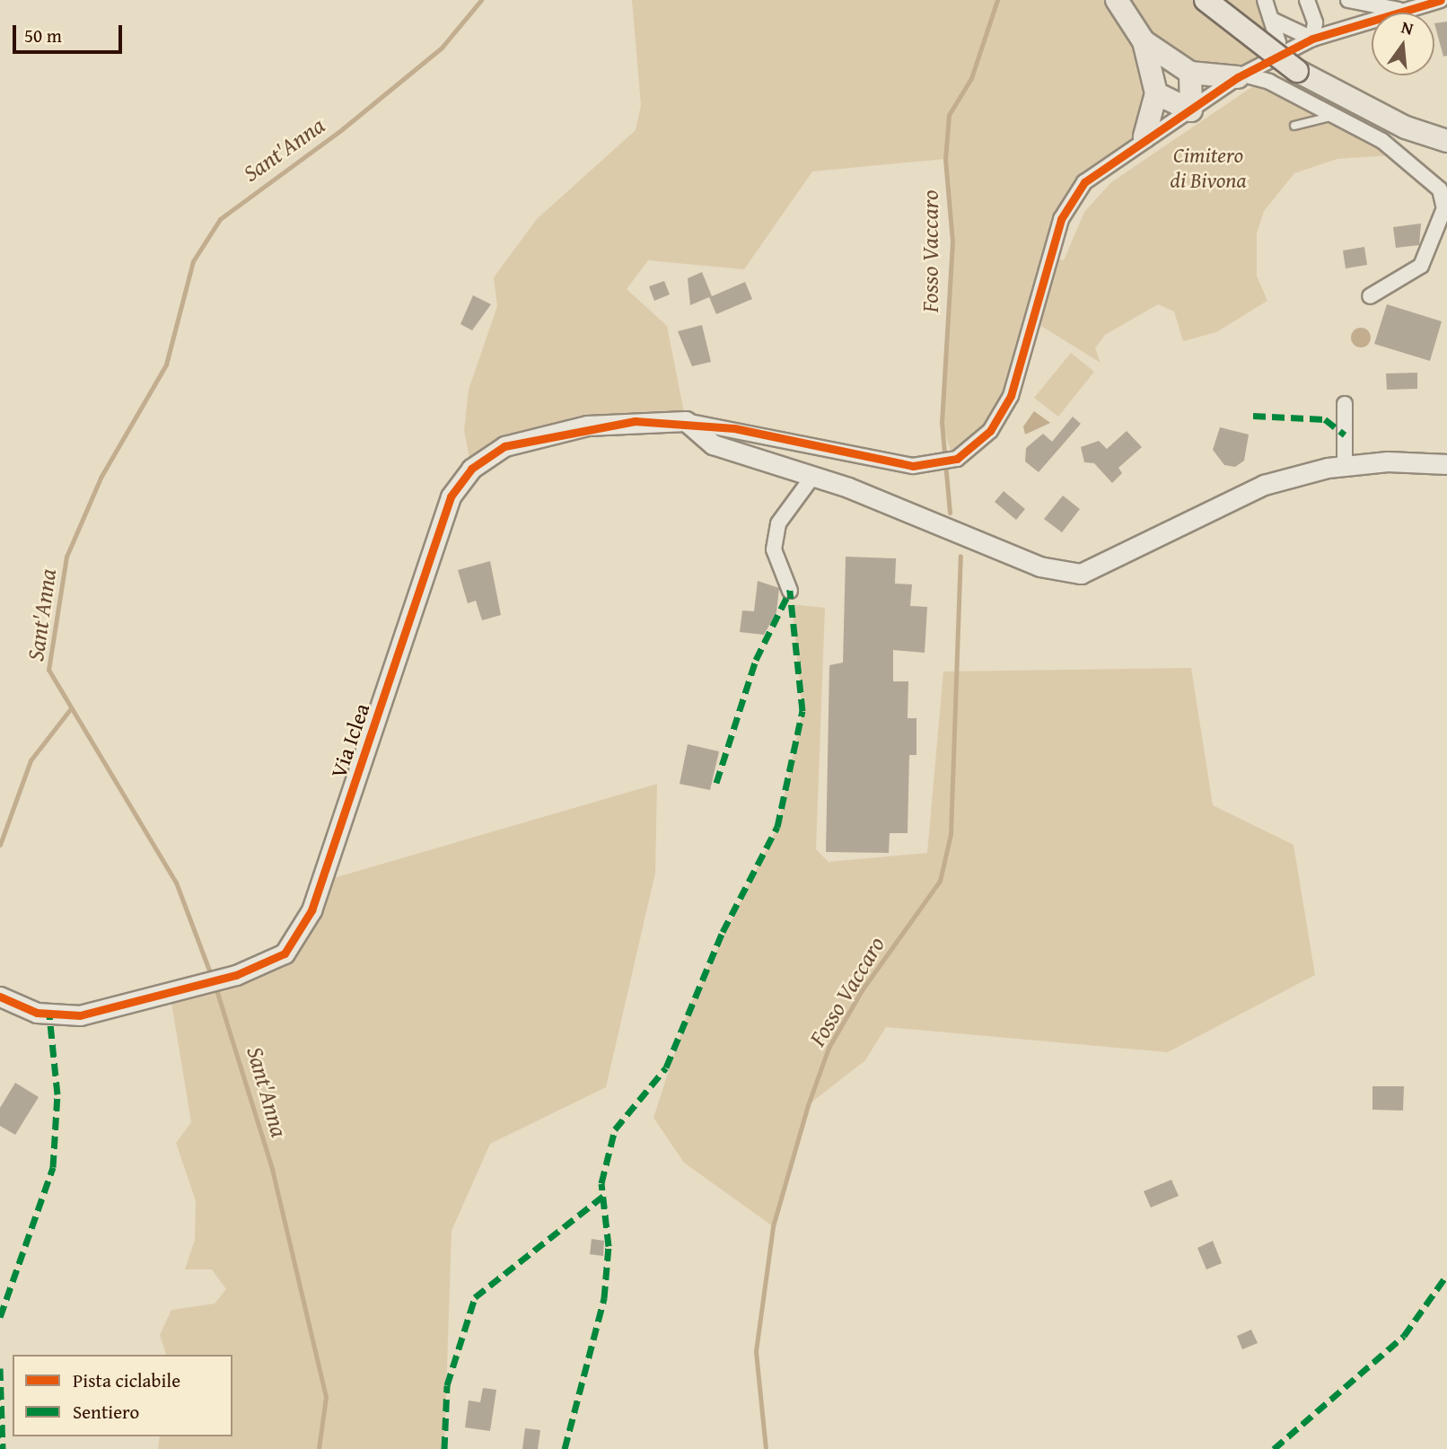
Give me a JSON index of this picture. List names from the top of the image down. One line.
{"streets":{"street":["Via Iclea"]},"water":["Sant'Anna","Fosso Vaccaro"],"parks":["Cimitero di Bivona"],"legend":["Pista ciclabile","Sentiero"],"scale_bar":"50 m","north":"top"}
